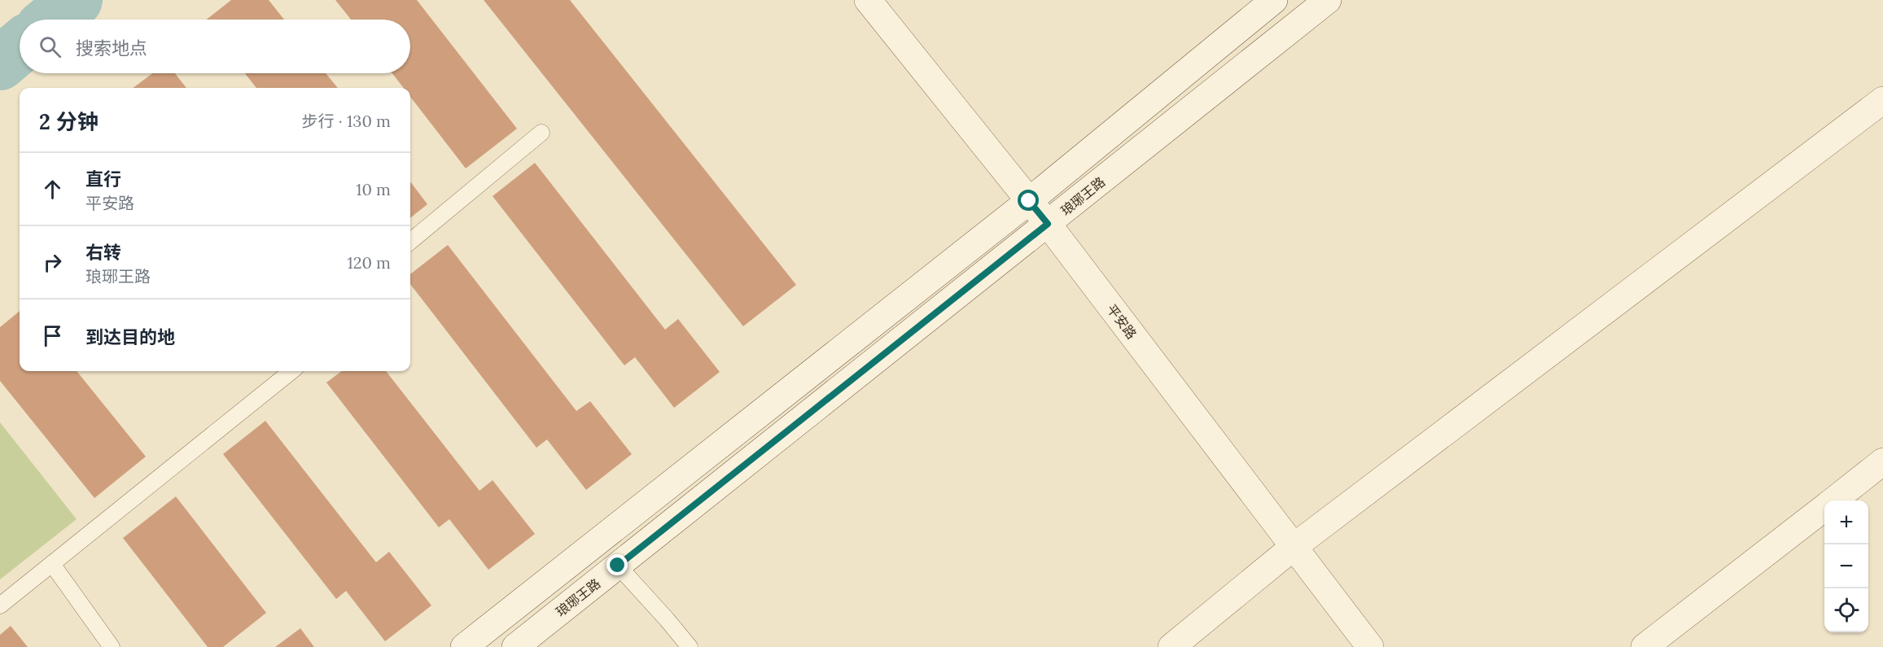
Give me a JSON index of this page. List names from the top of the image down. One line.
{"streets":{"main road":["琅琊王路","平安路"]},"crossings":[["琅琊王路","平安路"]],"page":{"search":"搜索地点","heading":["2 分钟","步行 · 130 m"],"list":[["直行","平安路","10 m"],["右转","琅琊王路","120 m"],"到达目的地"],"map_buttons":["+","−"]}}
